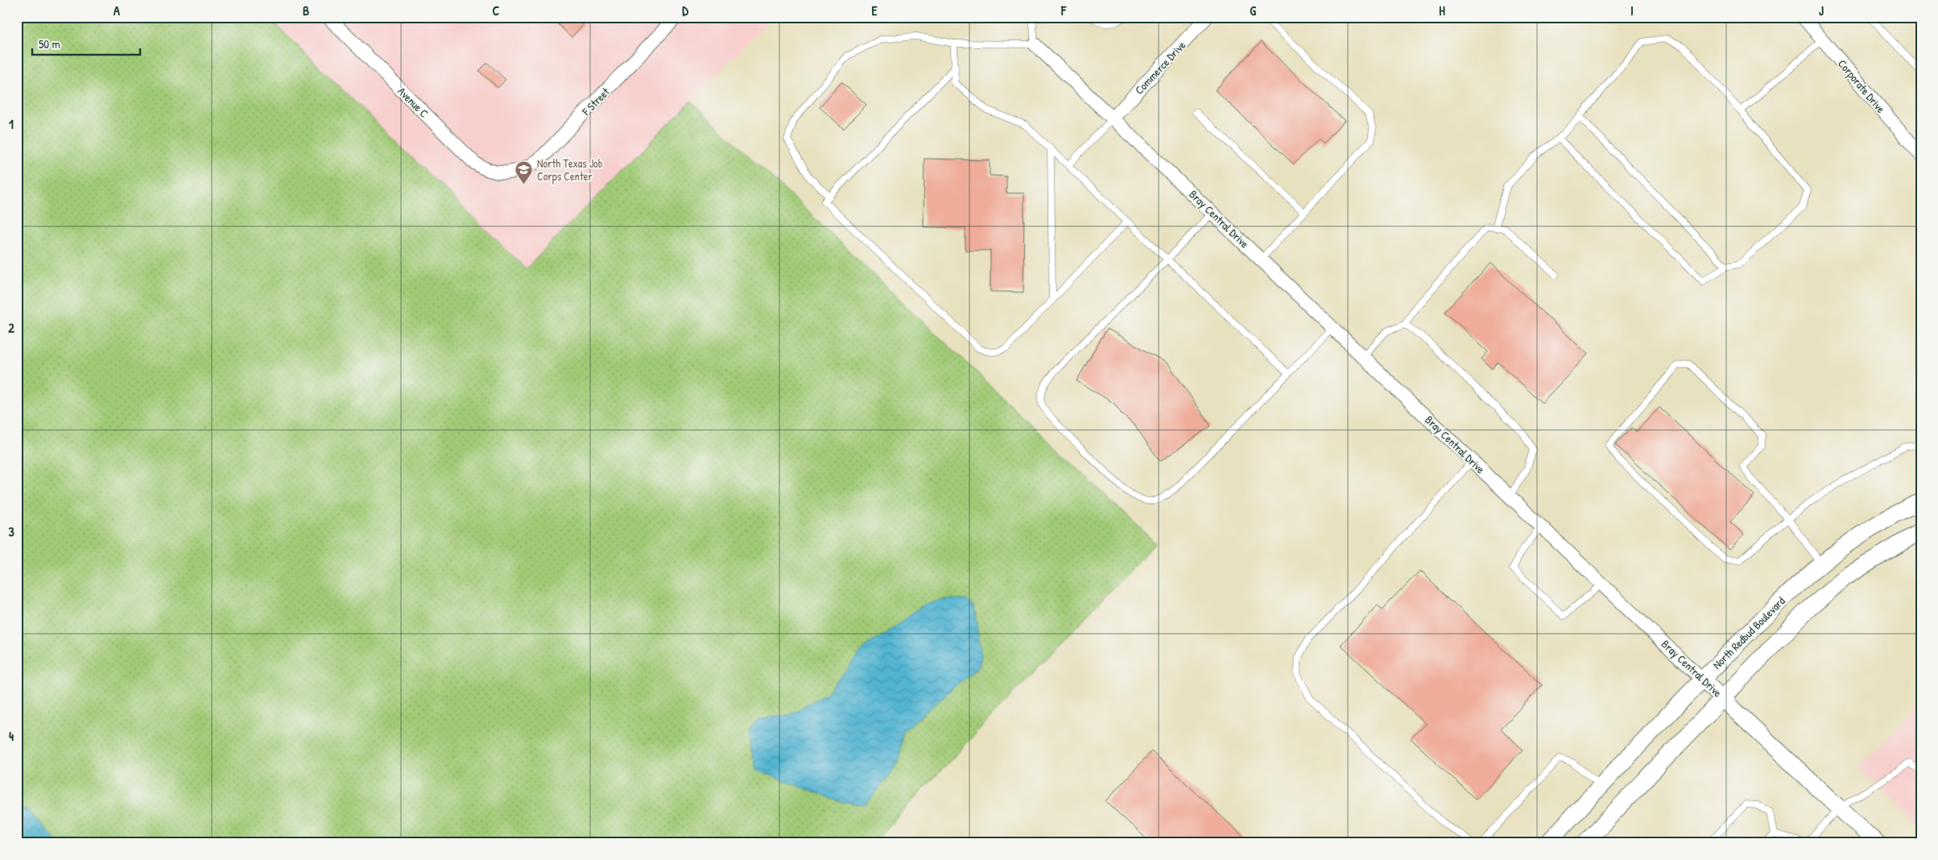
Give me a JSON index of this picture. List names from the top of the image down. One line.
{"streets":{"street":["Commerce Drive","Corporate Drive","F Street","Avenue C","Bray Central Drive","North Redbud Boulevard"]},"crossings":[["Commerce Drive","Bray Central Drive"],["F Street","Avenue C"],["Bray Central Drive","North Redbud Boulevard"]],"places":{"school or university":["North Texas Job Corps Center"]},"scale_bar":"50 m","grid":{"columns":["A","B","C","D","E","F","G","H","I","J"],"rows":["1","2","3","4"]}}
